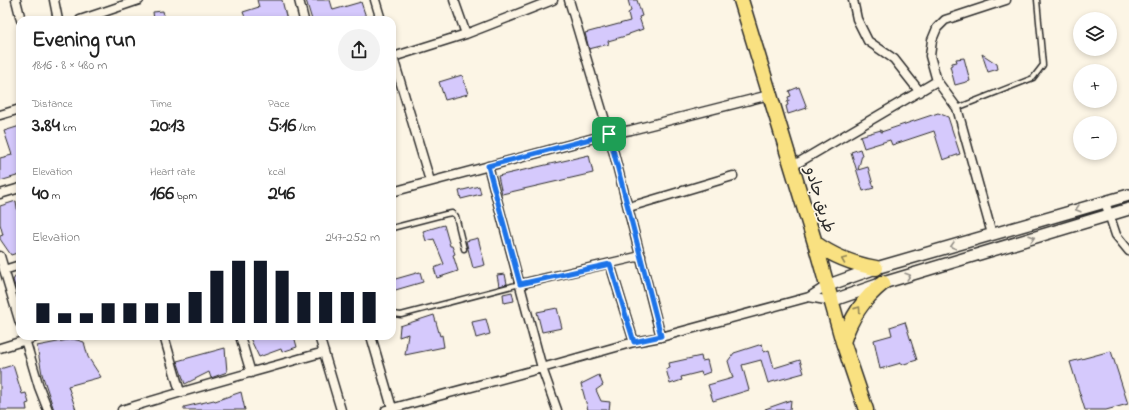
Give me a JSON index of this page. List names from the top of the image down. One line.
{"streets":{"highway":["طريق جادو"]},"page":{"map_buttons":["+","−"],"heading":["Evening run","18:16 · 8 × 480 m"],"stats":[["Distance","3.84 km"],["Time","20:13"],["Pace","5:16 /km"],["Elevation","40 m"],["Heart rate","166 bpm"],["kcal","246"]],"chart":["Elevation","247–252 m"]}}
